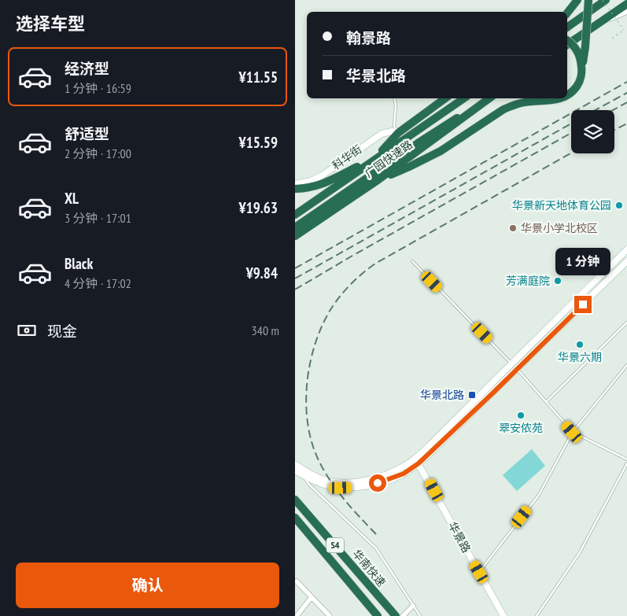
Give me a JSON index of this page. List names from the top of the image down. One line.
{"streets":{"highway":["广园快速路","S4","华南快速"],"street":["科华街","华景路"]},"places":{"other":["华景新天地体育公园","华景小学北校区","芳满庭院","华景六期","翠安侬苑"],"transit":["华景北路"]},"page":{"heading":"选择车型","banner":["翰景路","华景北路"],"list":[{"name":"经济型","note":"1 分钟 · 16:59","value":"¥11.55"},{"name":"舒适型","note":"2 分钟 · 17:00","value":"¥15.59"},{"name":"XL","note":"3 分钟 · 17:01","value":"¥19.63"},{"name":"Black","note":"4 分钟 · 17:02","value":"¥9.84"}],"bubble":"1 分钟","pay":["现金","340 m"],"buttons":"确认"}}
